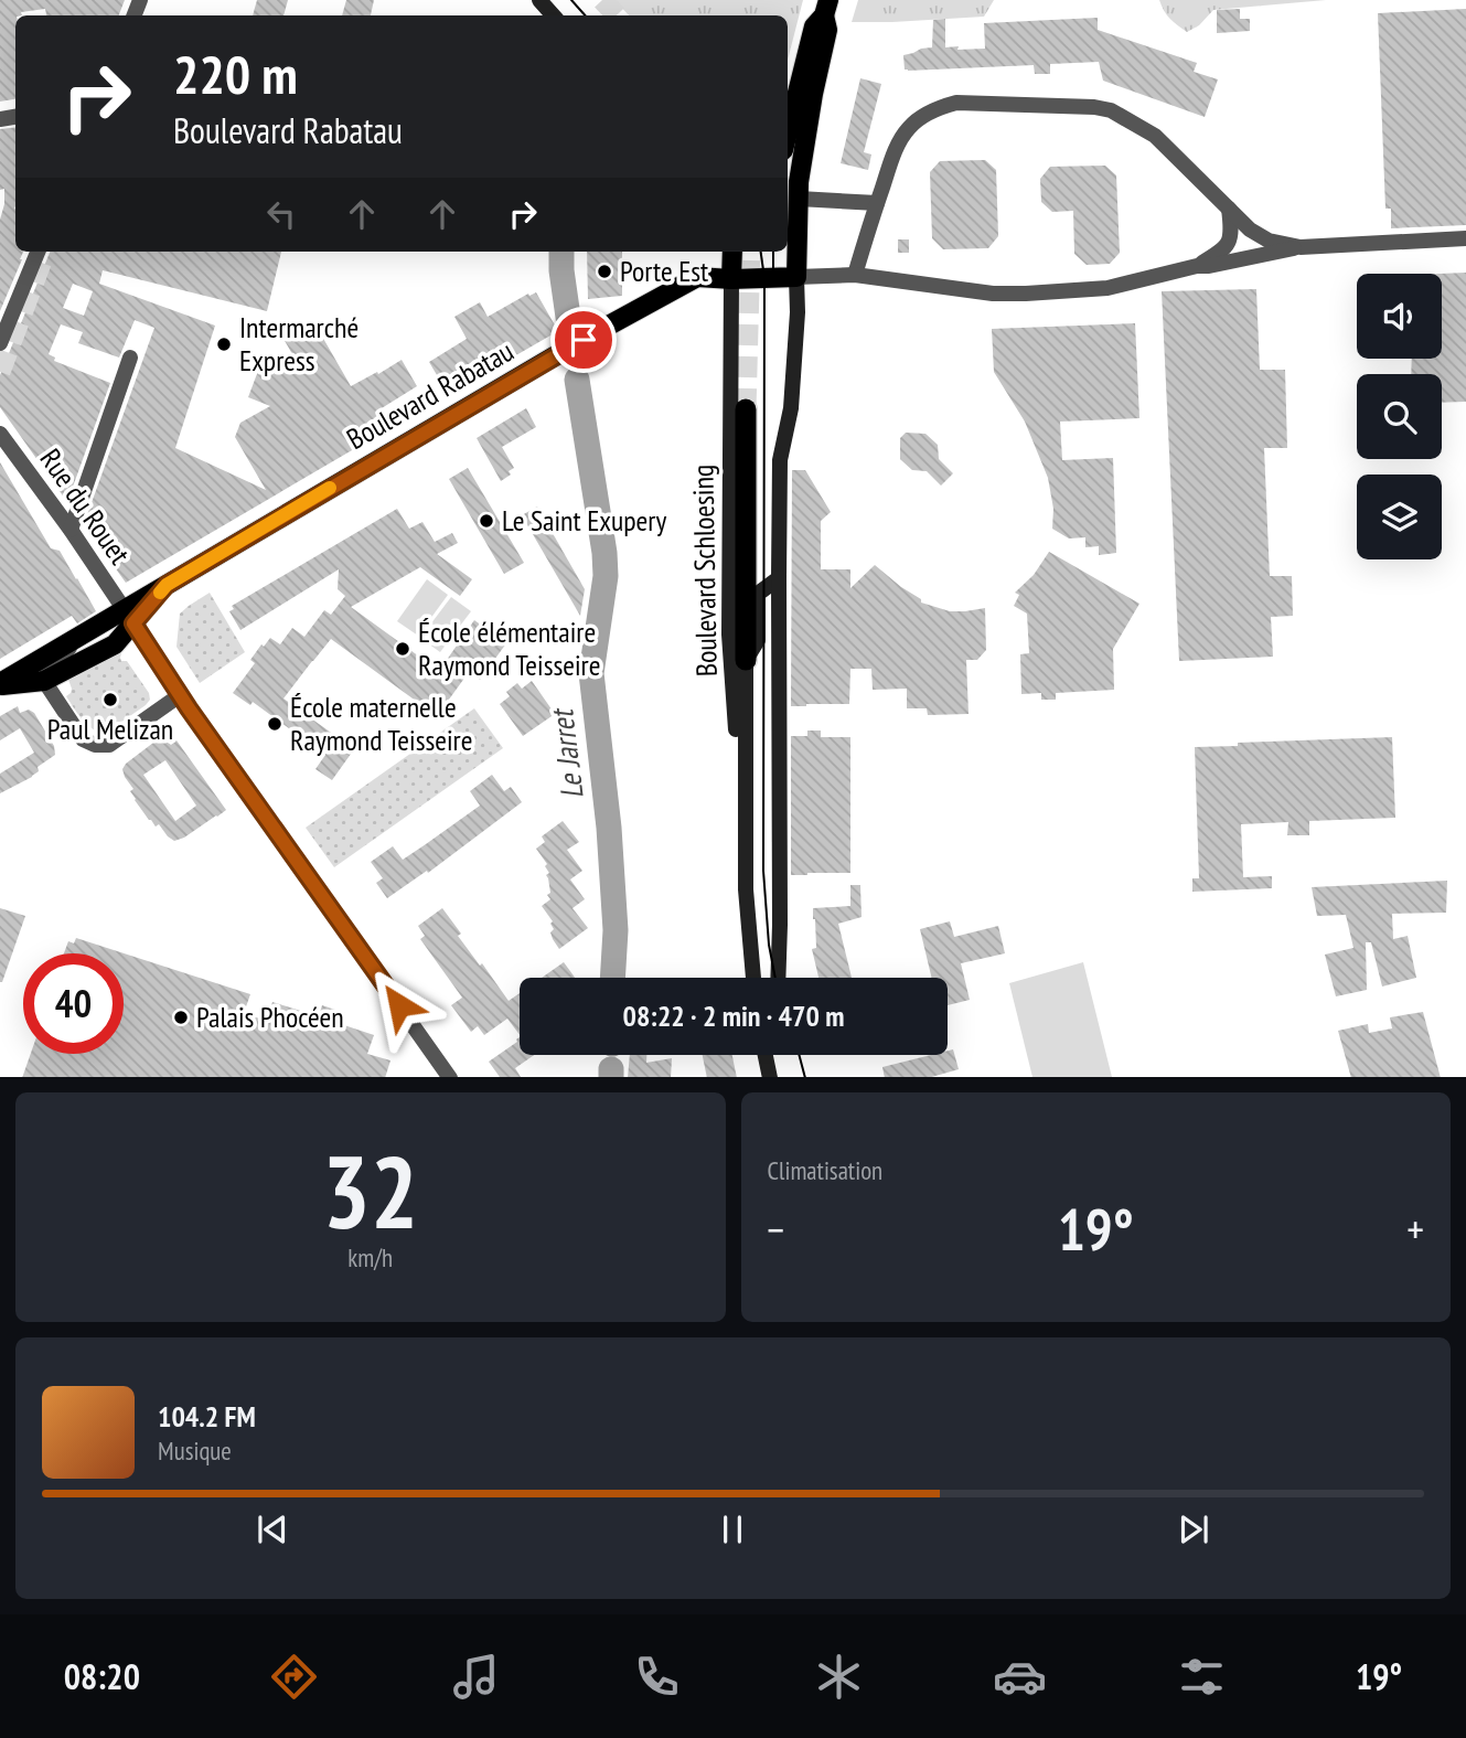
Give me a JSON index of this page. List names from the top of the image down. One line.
{"streets":{"main road":["Boulevard Rabatau","Boulevard Schloesing"],"street":["Rue du Rouet"]},"crossings":[["Boulevard Rabatau","Rue du Rouet"],["Boulevard Rabatau","Boulevard Schloesing"]],"water":["Le Jarret"],"places":["Porte Est","Intermarché Express","Le Saint Exupery","École élémentaire Raymond Teisseire","Paul Melizan","École maternelle Raymond Teisseire","Palais Phocéen"],"page":{"turn":["220 m","Boulevard Rabatau"],"limit":"40","trip":"08:22 · 2 min · 470 m","tile":[["32","km/h"],"Climatisation"],"heat":["−","19°","+"],"song":["104.2 FM","Musique"],"tabs":["08:20","19°"]}}
